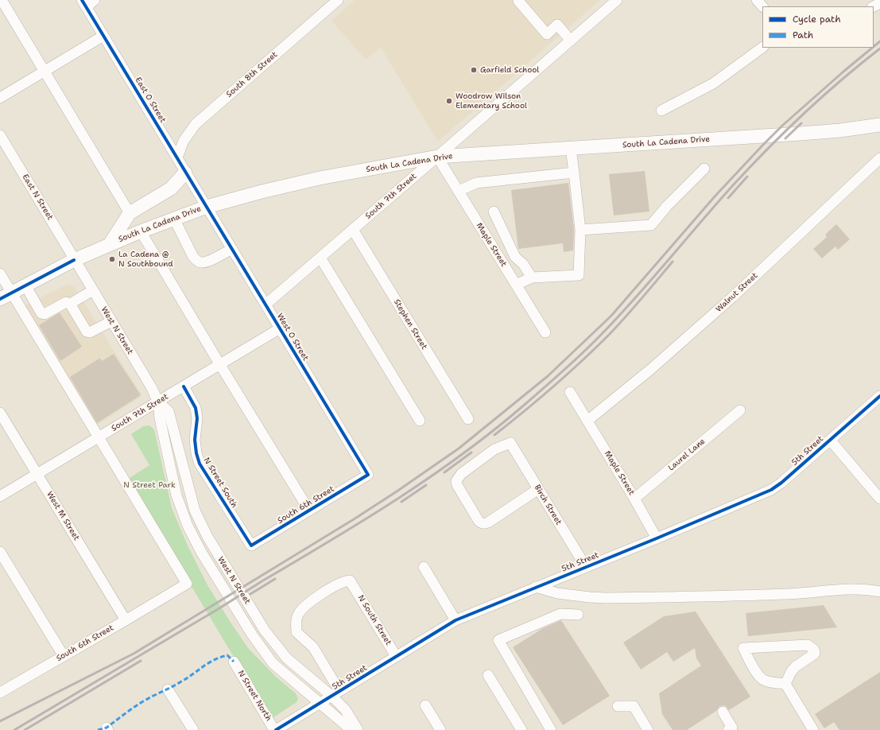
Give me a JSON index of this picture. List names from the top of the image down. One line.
{"streets":{"main road":["South La Cadena Drive"],"street":["South 8th Street","East O Street","South 7th Street","East N Street","Maple Street","Walnut Street","Stephen Street","West N Street","West O Street","5th Street","Laurel Lane","N Street South","South 6th Street","Birch Street","West M Street","N South Street","N Street North"]},"crossings":[["South 8th Street","East O Street"],["East O Street","South La Cadena Drive"],["East O Street","West O Street"],["South La Cadena Drive","South 7th Street"],["South La Cadena Drive","East N Street"],["South La Cadena Drive","Maple Street"],["South La Cadena Drive","West N Street"],["South La Cadena Drive","West O Street"],["South 7th Street","Maple Street"],["South 7th Street","Stephen Street"],["South 7th Street","West N Street"],["South 7th Street","West O Street"],["South 7th Street","N Street South"],["South 7th Street","South 6th Street"],["South 7th Street","West M Street"],["East N Street","West N Street"],["Maple Street","Walnut Street"],["Maple Street","5th Street"],["Maple Street","Laurel Lane"],["West N Street","5th Street"],["West N Street","N South Street"],["West O Street","South 6th Street"],["5th Street","Birch Street"],["5th Street","N South Street"],["5th Street","N Street North"],["N Street South","South 6th Street"],["South 6th Street","West M Street"]],"parks":["N Street Park"],"places":["Garfield School","Woodrow Wilson Elementary School","La Cadena @ N Southbound"],"legend":["Cycle path","Path"]}
